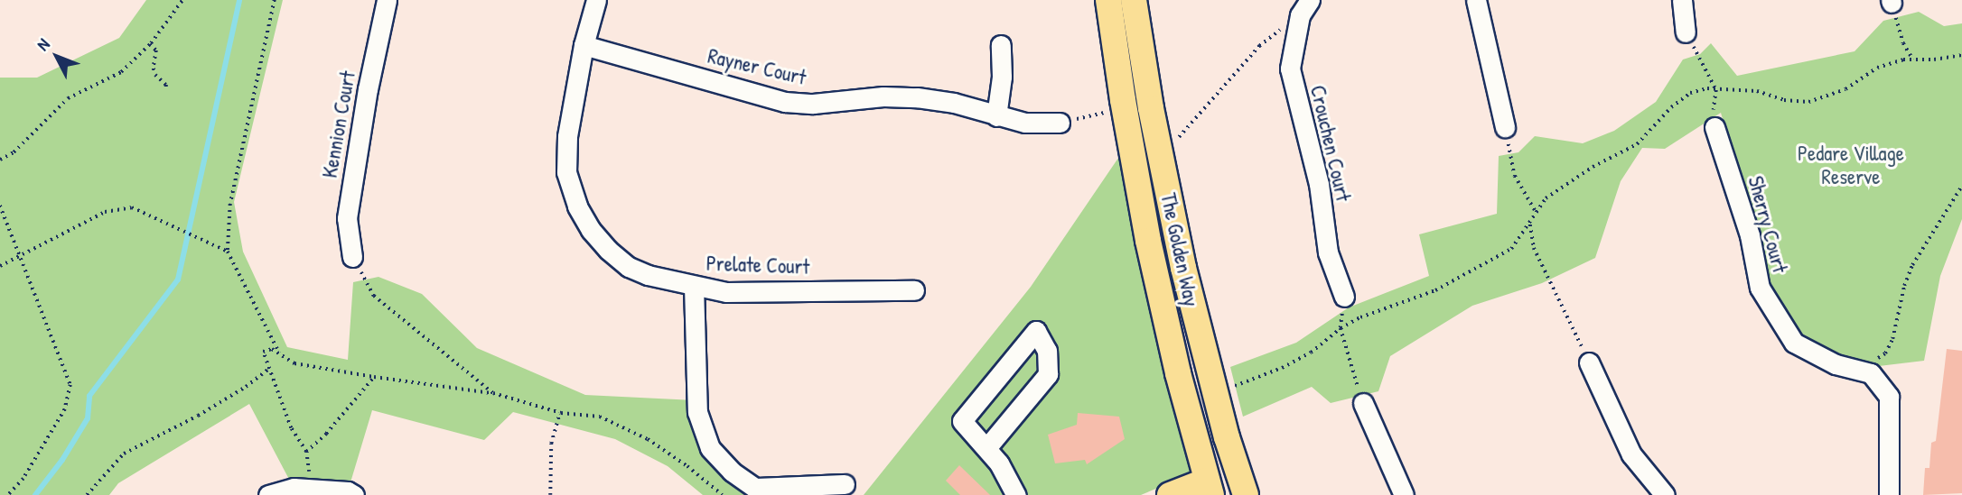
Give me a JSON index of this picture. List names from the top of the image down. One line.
{"streets":{"main road":["The Golden Way"],"street":["Rayner Court","Kennion Court","Crouchen Court","Sherry Court","Prelate Court"]},"crossings":[["Rayner Court","Prelate Court"]],"parks":["Pedare Village Reserve"],"north":"top left"}
